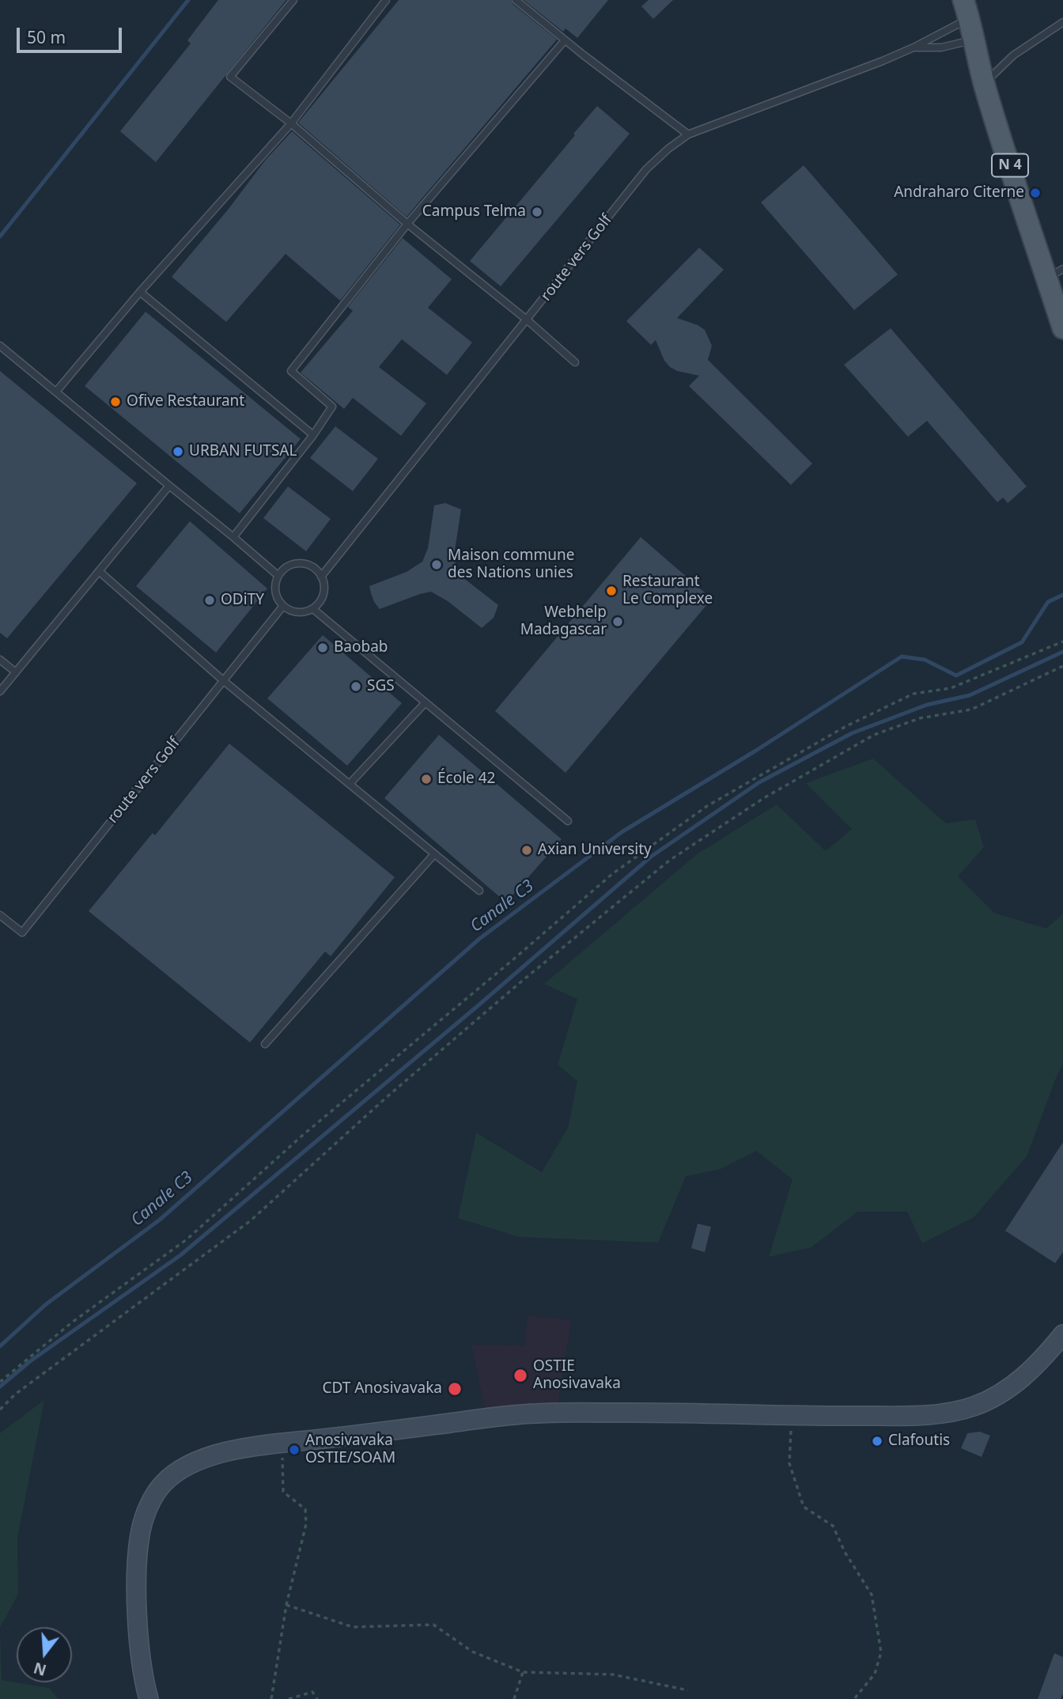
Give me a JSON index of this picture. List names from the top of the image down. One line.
{"streets":{"main road":["N 4"],"lane":["route vers Golf"]},"crossings":[["N 4","route vers Golf"]],"water":["Canale C3"],"places":["Andraharo Citerne","Campus Telma","Ofive Restaurant","URBAN FUTSAL","Maison commune des Nations unies","Restaurant Le Complexe","ODiTY","Webhelp Madagascar","Baobab","SGS","École 42","Axian University","OSTIE Anosivavaka","CDT Anosivavaka","Clafoutis","Anosivavaka OSTIE/SOAM"],"scale_bar":"50 m","north":"bottom"}
